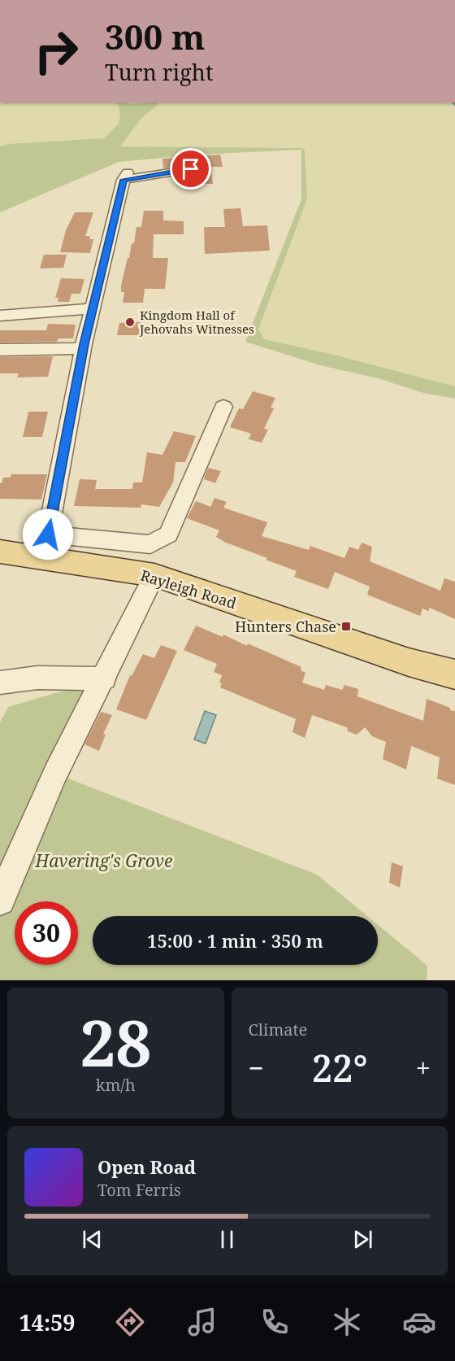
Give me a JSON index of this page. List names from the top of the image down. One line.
{"streets":{"main road":["Rayleigh Road"]},"parks":["Havering's Grove"],"places":{"other":["Kingdom Hall of Jehovahs Witnesses"],"transit":["Hunters Chase"]},"page":{"turn":["300 m","Turn right"],"limit":"30","trip":"15:00 · 1 min · 350 m","tile":[["28","km/h"],"Climate"],"heat":["−","22°","+"],"song":["Open Road","Tom Ferris"],"tabs":"14:59"}}
